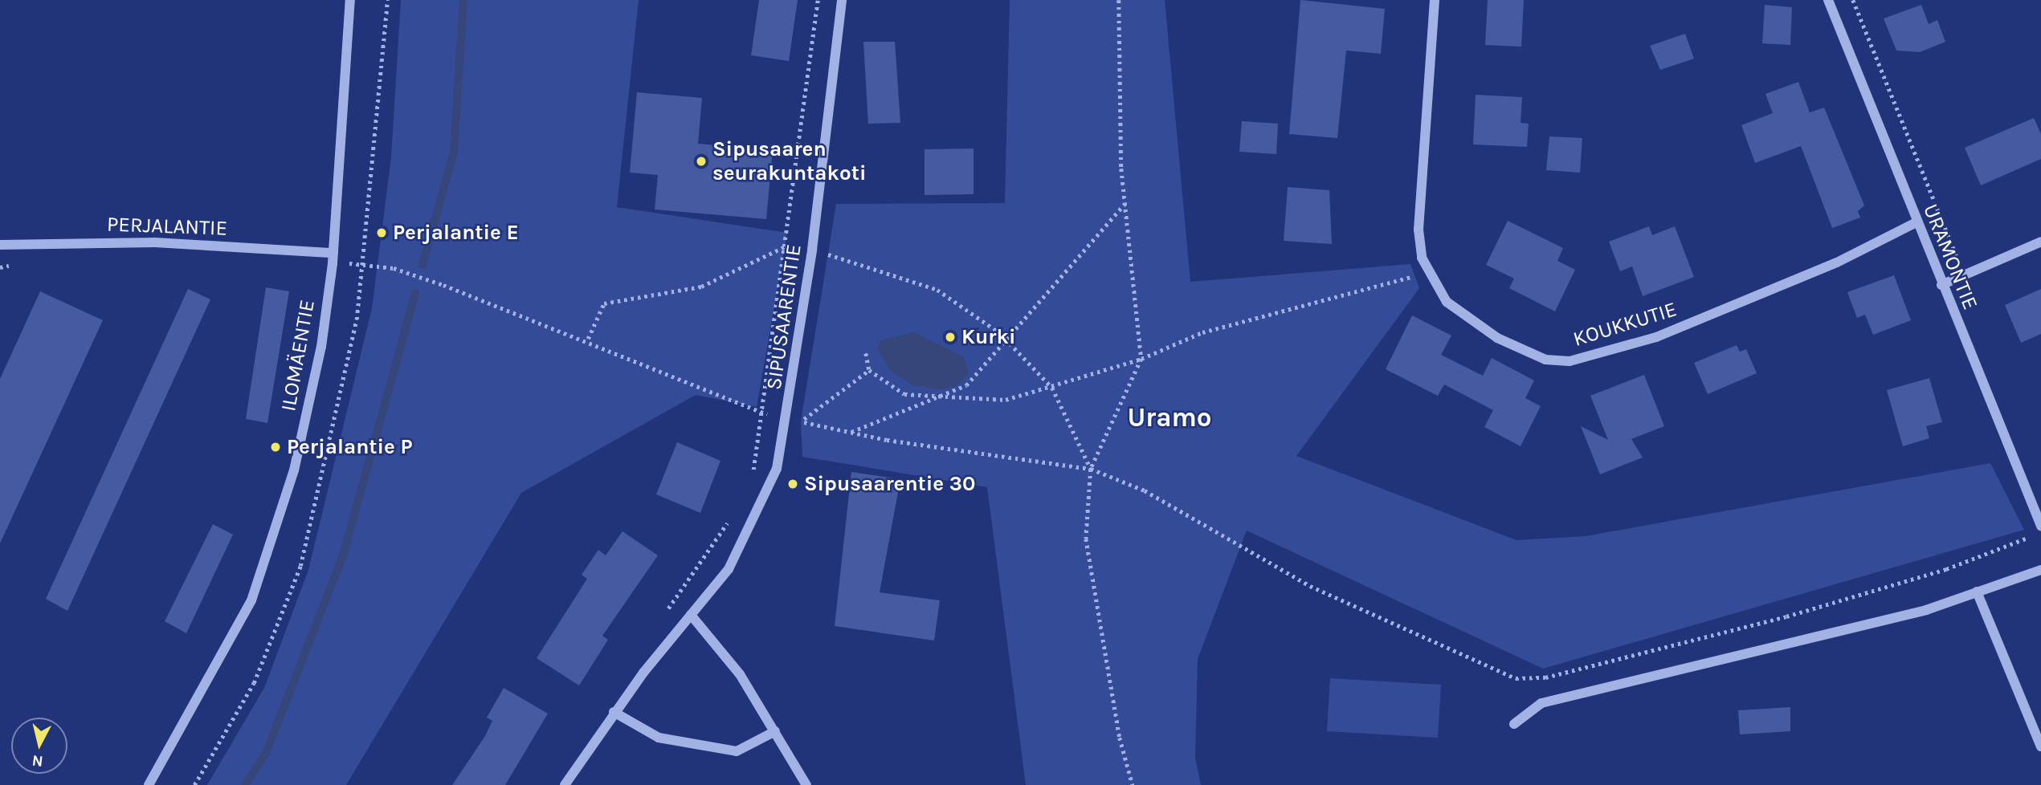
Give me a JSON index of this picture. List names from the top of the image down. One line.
{"streets":{"street":["PERJALANTIE","URAMONTIE","SIPUSAARENTIE","KOUKKUTIE","ILOMÄENTIE"]},"crossings":[["PERJALANTIE","ILOMÄENTIE"],["URAMONTIE","KOUKKUTIE"]],"districts":["Uramo"],"places":["Sipusaaren seurakuntakoti","Perjalantie E","Kurki","Perjalantie P","Sipusaarentie 30"],"north":"bottom"}
